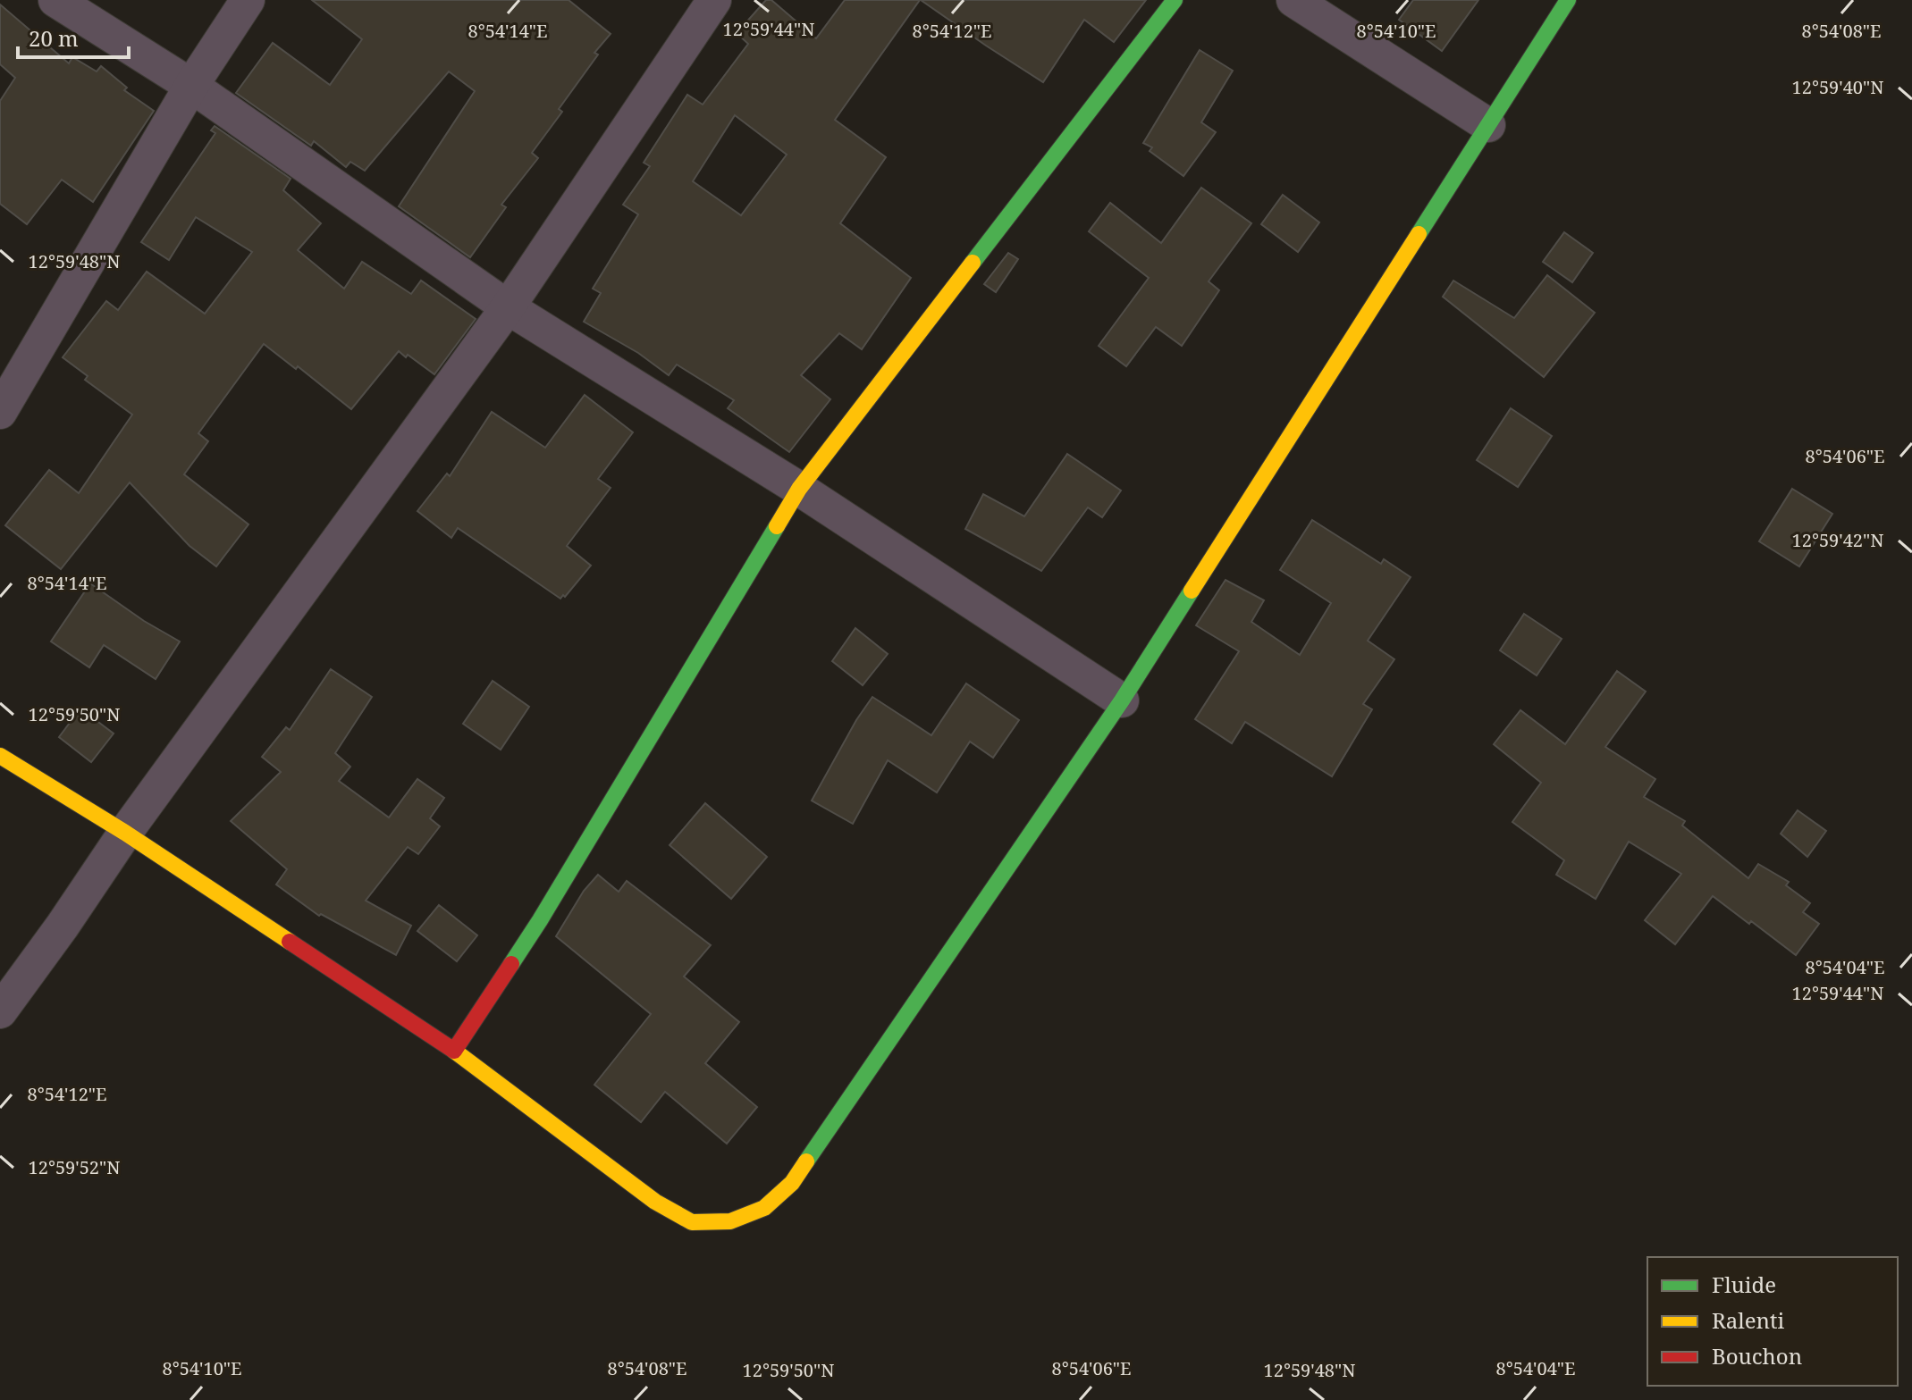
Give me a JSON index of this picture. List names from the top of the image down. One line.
{"legend":["Fluide","Ralenti","Bouchon"],"scale_bar":"20 m","coordinates":["12°59'44\"N","8°54'14\"E","8°54'12\"E","8°54'10\"E","8°54'08\"E","12°59'40\"N","12°59'48\"N","8°54'06\"E","12°59'42\"N","12°59'50\"N","8°54'04\"E","12°59'52\"N"]}
